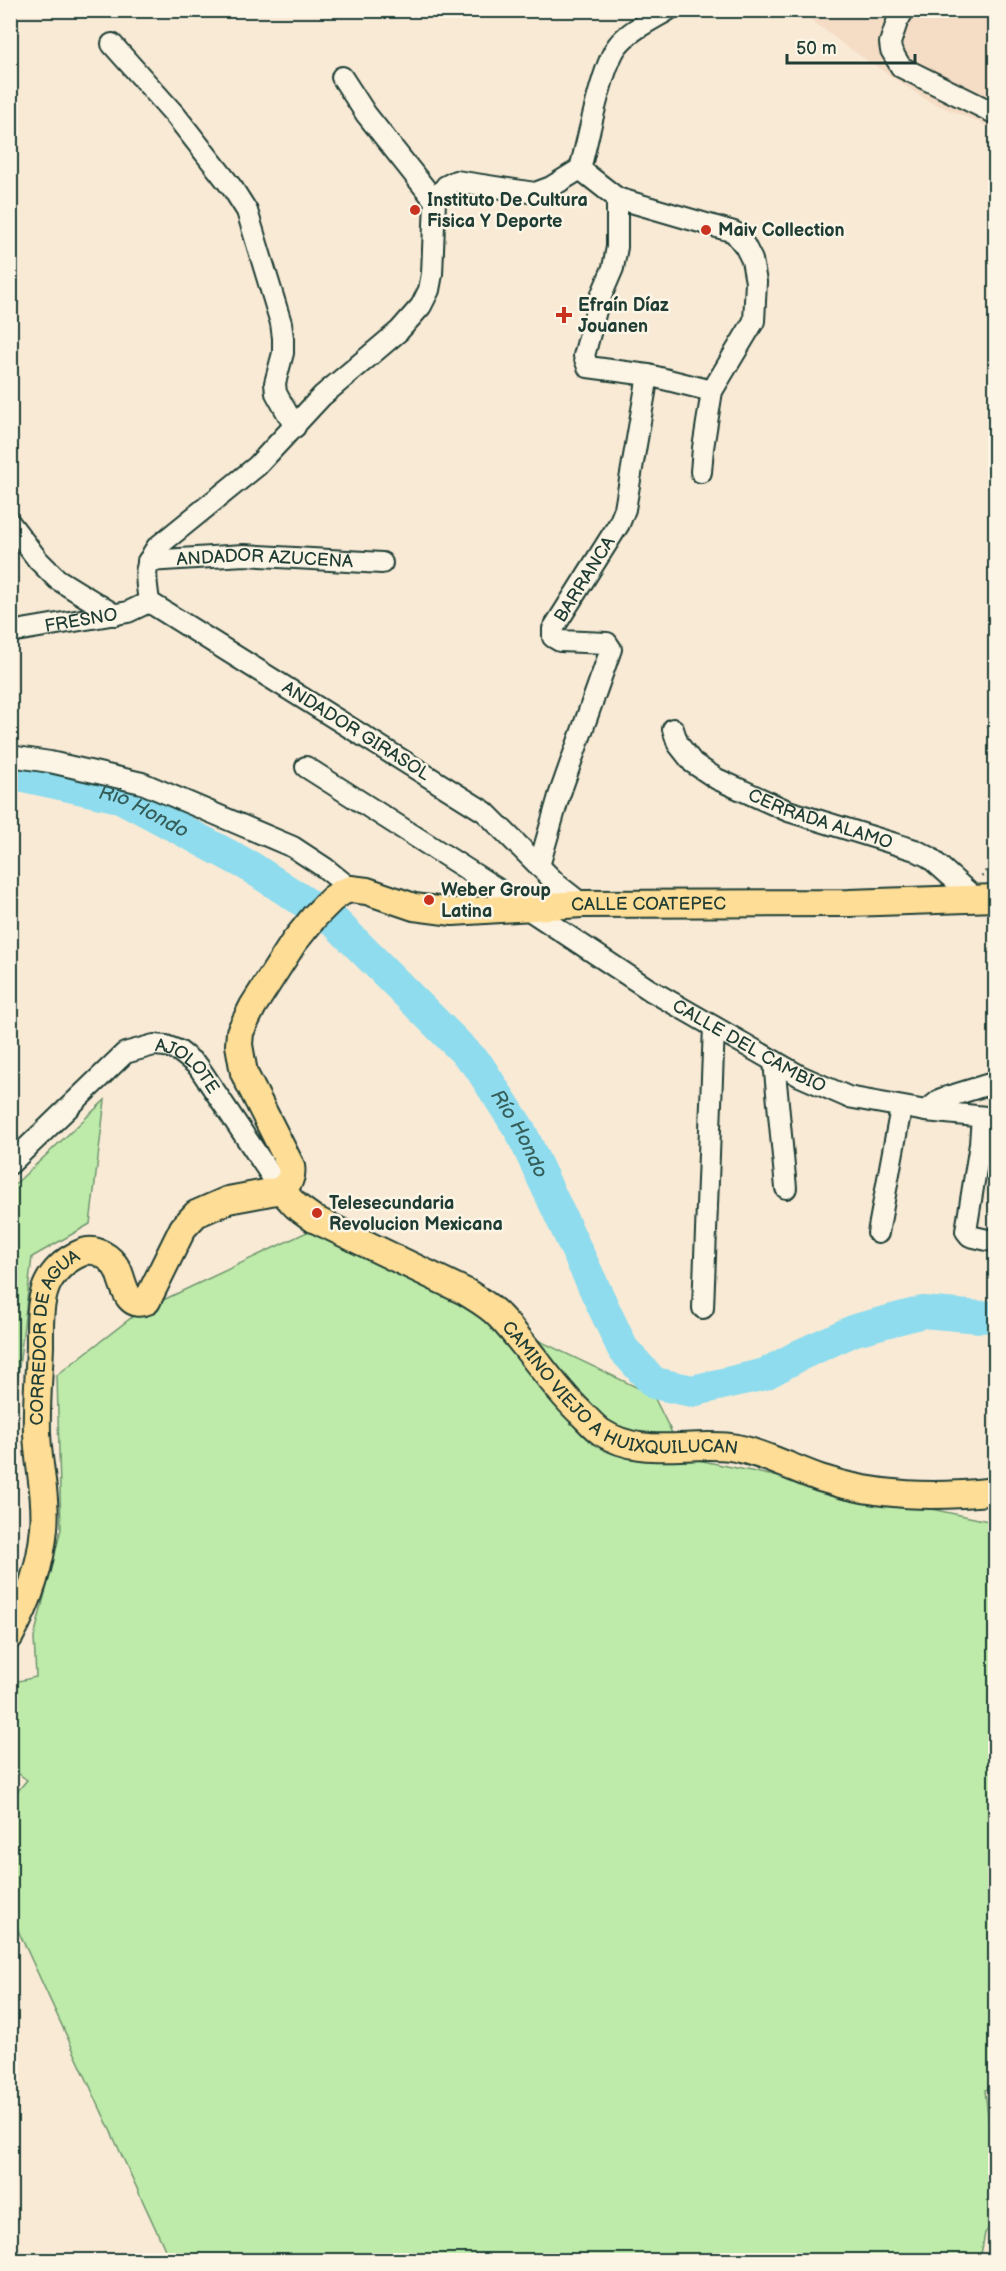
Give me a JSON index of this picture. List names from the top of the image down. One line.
{"streets":{"main road":["CALLE COATEPEC","CORREDOR DE AGUA","CAMINO VIEJO A HUIXQUILUCAN"],"street":["ANDADOR AZUCENA","BARRANCA","FRESNO","ANDADOR GIRASOL","CERRADA ALAMO","CALLE DEL CAMBIO","AJOLOTE"]},"crossings":[["BARRANCA","ANDADOR GIRASOL"],["FRESNO","ANDADOR GIRASOL"],["ANDADOR GIRASOL","CALLE COATEPEC"],["CERRADA ALAMO","CALLE COATEPEC"],["CALLE COATEPEC","CALLE DEL CAMBIO"],["AJOLOTE","CORREDOR DE AGUA"],["AJOLOTE","CAMINO VIEJO A HUIXQUILUCAN"],["CORREDOR DE AGUA","CAMINO VIEJO A HUIXQUILUCAN"]],"water":["Río Hondo"],"places":{"other":["Instituto De Cultura Fisica Y Deporte","Maiv Collection","Weber Group Latina","Telesecundaria Revolucion Mexicana"],"health":["Efraín Díaz Jouanen"]},"scale_bar":"50 m"}
